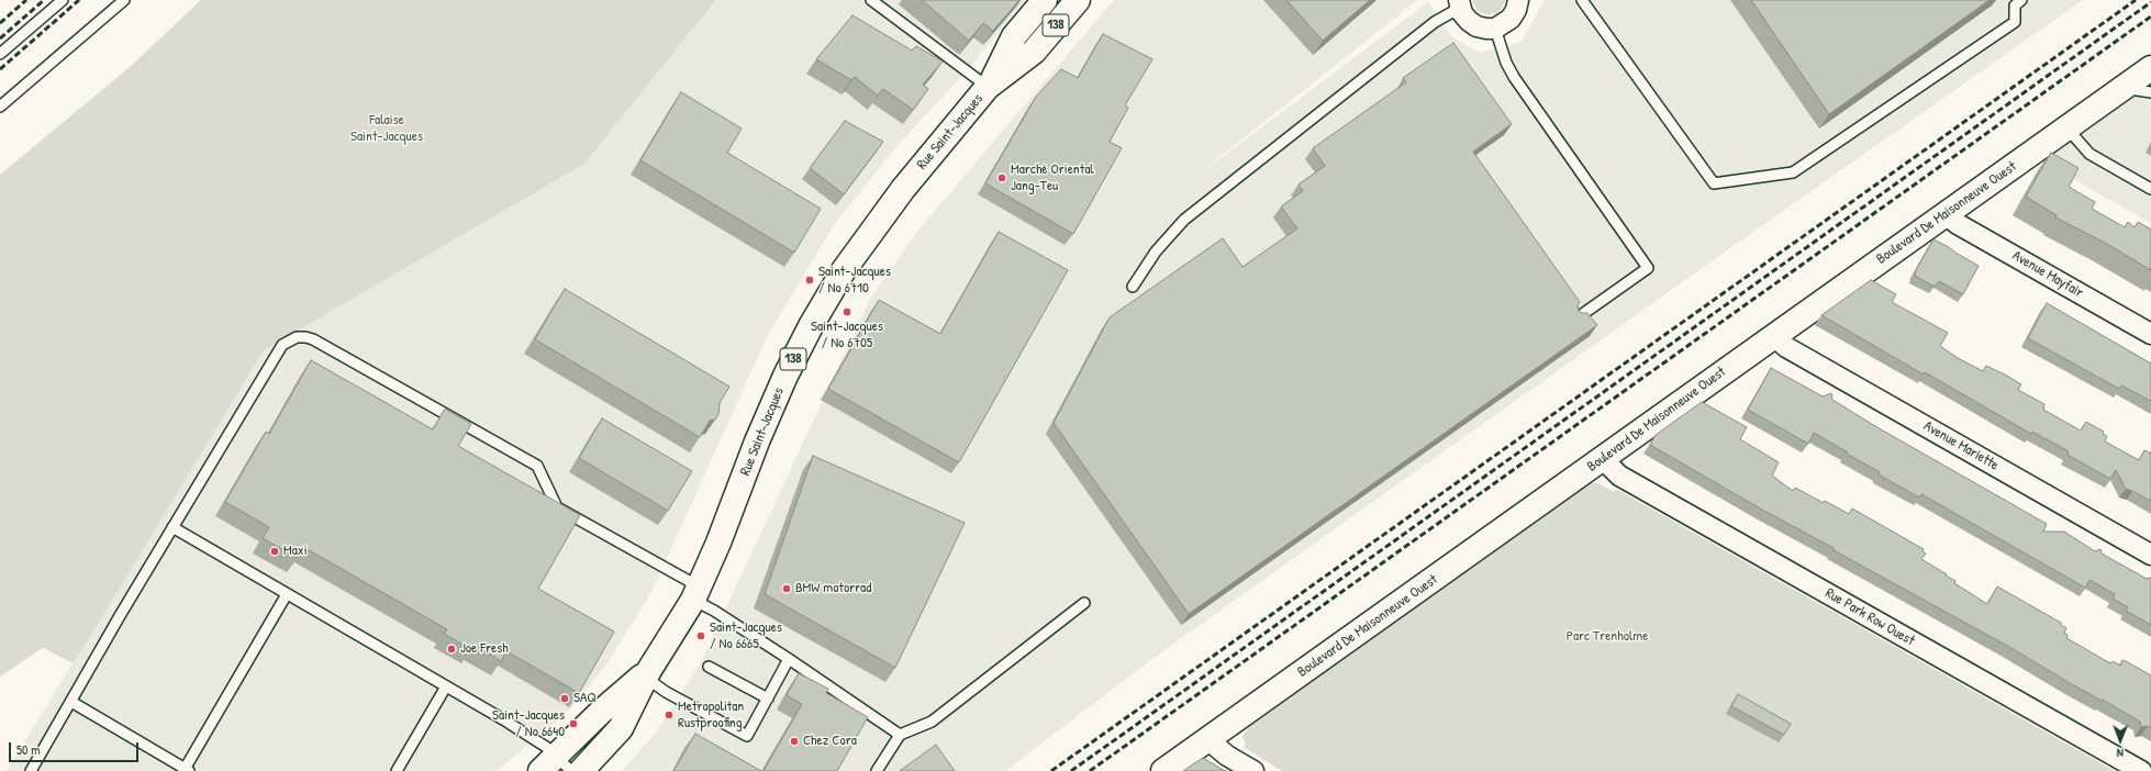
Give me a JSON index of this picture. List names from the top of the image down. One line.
{"streets":{"street":["138","Rue Saint-Jacques","Boulevard De Maisonneuve Ouest","Avenue Mayfair","Avenue Mariette","Rue Park Row Ouest"]},"crossings":[["Boulevard De Maisonneuve Ouest","Avenue Mayfair"],["Boulevard De Maisonneuve Ouest","Avenue Mariette"],["Boulevard De Maisonneuve Ouest","Rue Park Row Ouest"]],"parks":["Falaise Saint-Jacques","Parc Trenholme"],"places":["Marché Oriental Jang-Teu","Saint-Jacques / No 6710","Saint-Jacques / No 6705","Maxi","BMW motorrad","Saint-Jacques / No 6665","Joe Fresh","SAQ","Metropolitan Rustproofing","Saint-Jacques / No 6640","Chez Cora"],"scale_bar":"50 m","north":"bottom"}
